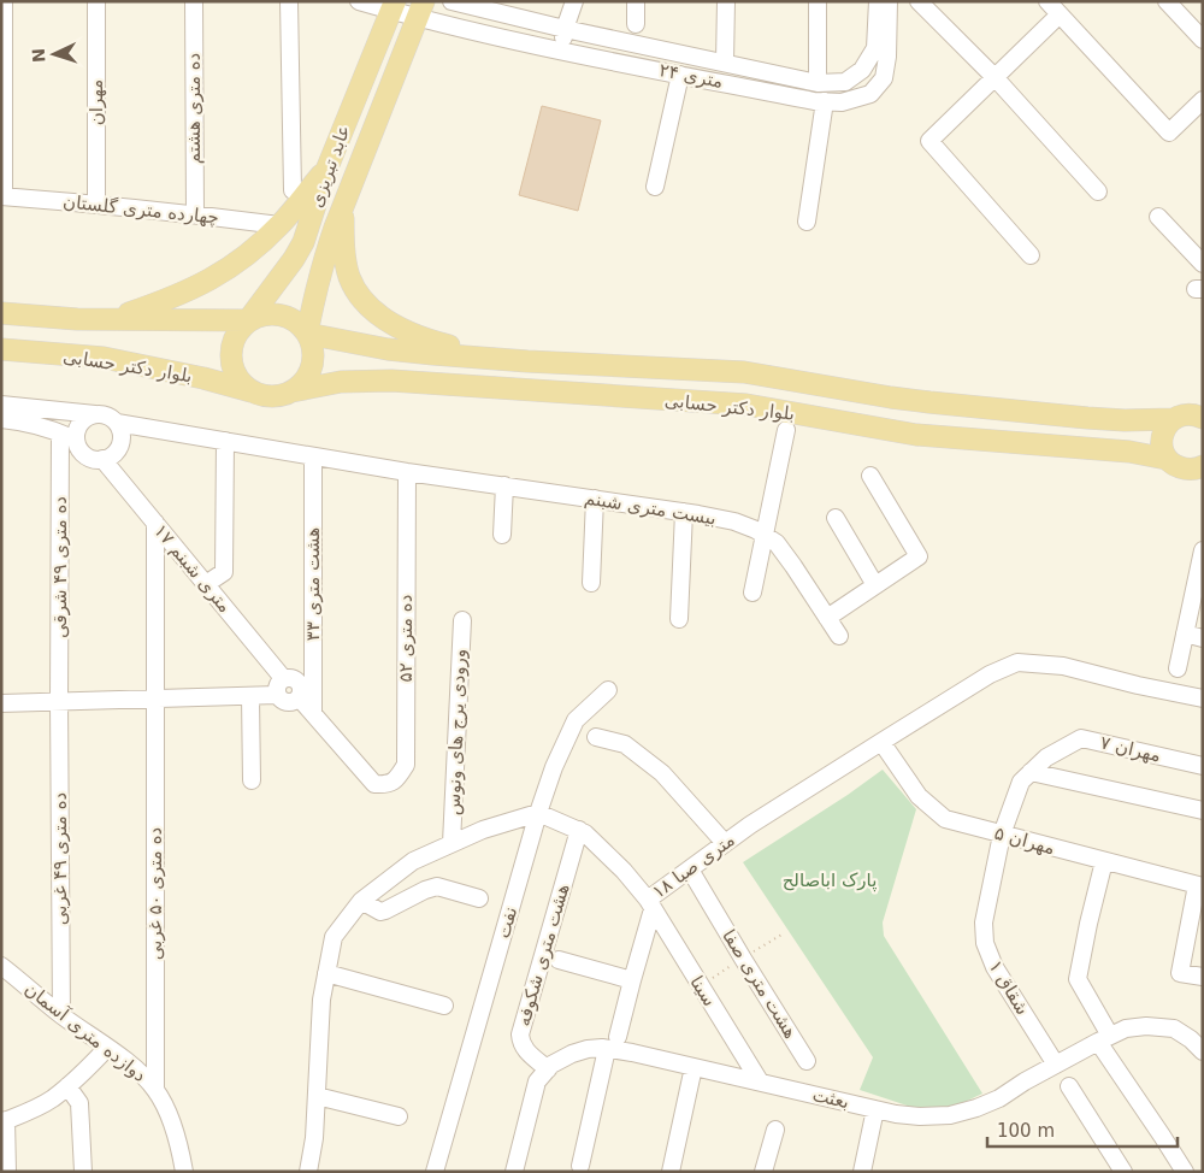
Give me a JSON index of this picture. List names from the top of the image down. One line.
{"streets":{"main road":["عابد تبریزی","بلوار دکتر حسابی"],"street":["۲۴ متری","مهران","ده متری هشتم","چهارده متری گلستان","بیست متری شبنم","ده متری ۴۹ شرقی","۱۷ متری شبنم","هشت متری ۳۳","ده متری ۵۲","ورودی یرج های ونوس","مهران ۷","مهران ۵","ده متری ۴۹ غربی","متری صبا ۱۸","ده متری ۵۰ غربی","نفت","هشت متری شکوفه","هشت متری صفا","شقاق ۱","سینا","دوازده متری آسمان","بعثت"]},"crossings":[["۲۴ متری","عابد تبریزی"],["مهران","چهارده متری گلستان"],["ده متری هشتم","چهارده متری گلستان"],["عابد تبریزی","بلوار دکتر حسابی"],["بیست متری شبنم","۱۷ متری شبنم"],["بیست متری شبنم","هشت متری ۳۳"],["بیست متری شبنم","ده متری ۵۲"],["ده متری ۴۹ شرقی","ده متری ۴۹ غربی"],["۱۷ متری شبنم","ده متری ۵۰ غربی"],["هشت متری ۳۳","ده متری ۵۲"],["مهران ۷","مهران ۵"],["مهران ۷","شقاق ۱"],["مهران ۵","متری صبا ۱۸"],["مهران ۵","شقاق ۱"],["ده متری ۴۹ غربی","دوازده متری آسمان"],["متری صبا ۱۸","نفت"],["متری صبا ۱۸","هشت متری شکوفه"],["متری صبا ۱۸","هشت متری صفا"],["متری صبا ۱۸","سینا"],["ده متری ۵۰ غربی","دوازده متری آسمان"],["هشت متری شکوفه","بعثت"],["شقاق ۱","بعثت"],["سینا","بعثت"]],"parks":["پارک اباصالح"],"scale_bar":"100 m","north":"left"}
